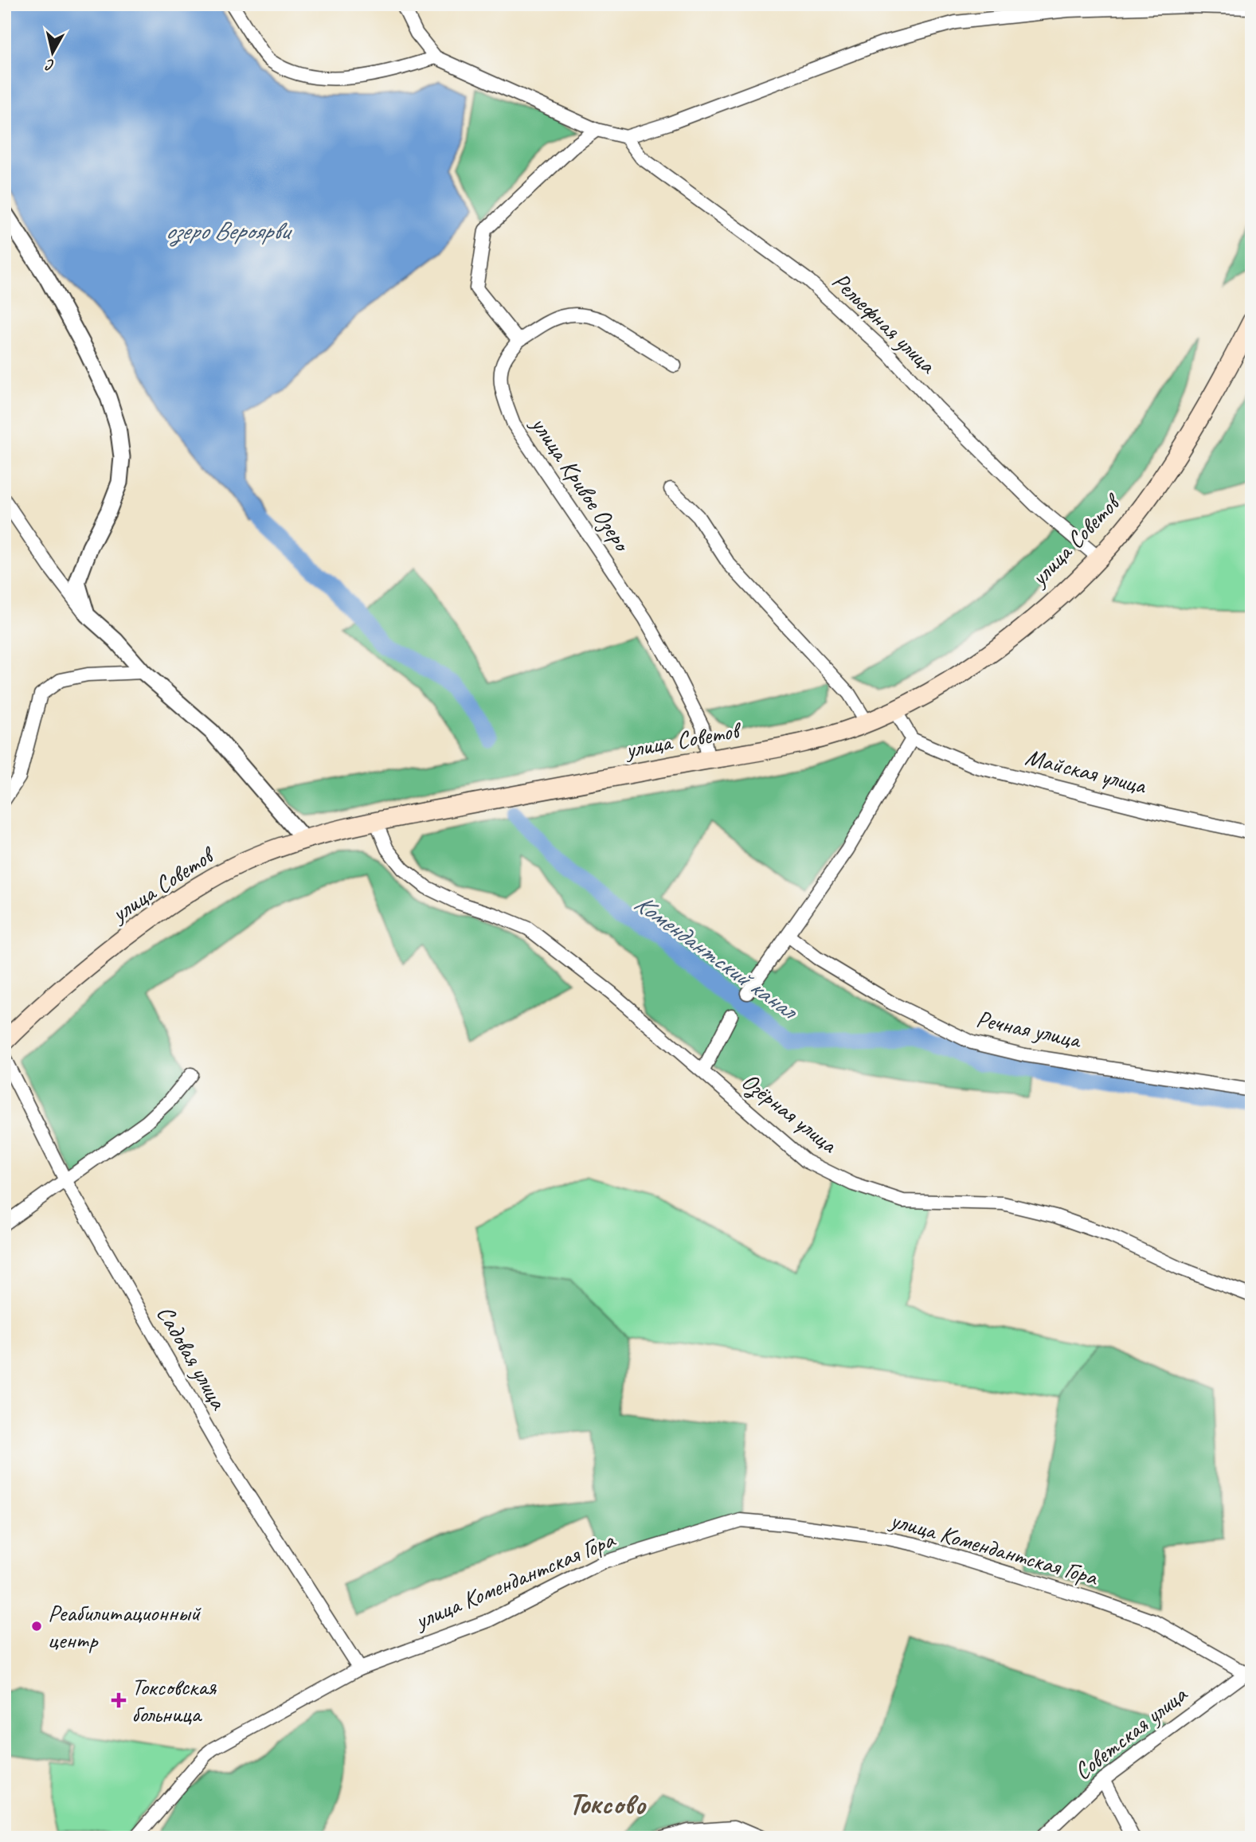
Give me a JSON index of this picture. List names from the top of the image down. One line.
{"streets":{"main road":["улица Советов"],"street":["Рельефная улица","улица Кривое Озеро","Майская улица","Речная улица","Озёрная улица","Садовая улица","улица Комендантская Гора","Советская улица"]},"crossings":[["Рельефная улица","улица Советов"],["улица Кривое Озеро","улица Советов"],["улица Советов","Озёрная улица"],["Садовая улица","улица Комендантская Гора"],["улица Комендантская Гора","Советская улица"]],"districts":["Токсово"],"water":["озеро Вероярви","Комендантский канал"],"places":{"other":["Реабилитационный центр"],"health":["Токсовская больница"]},"north":"bottom"}
